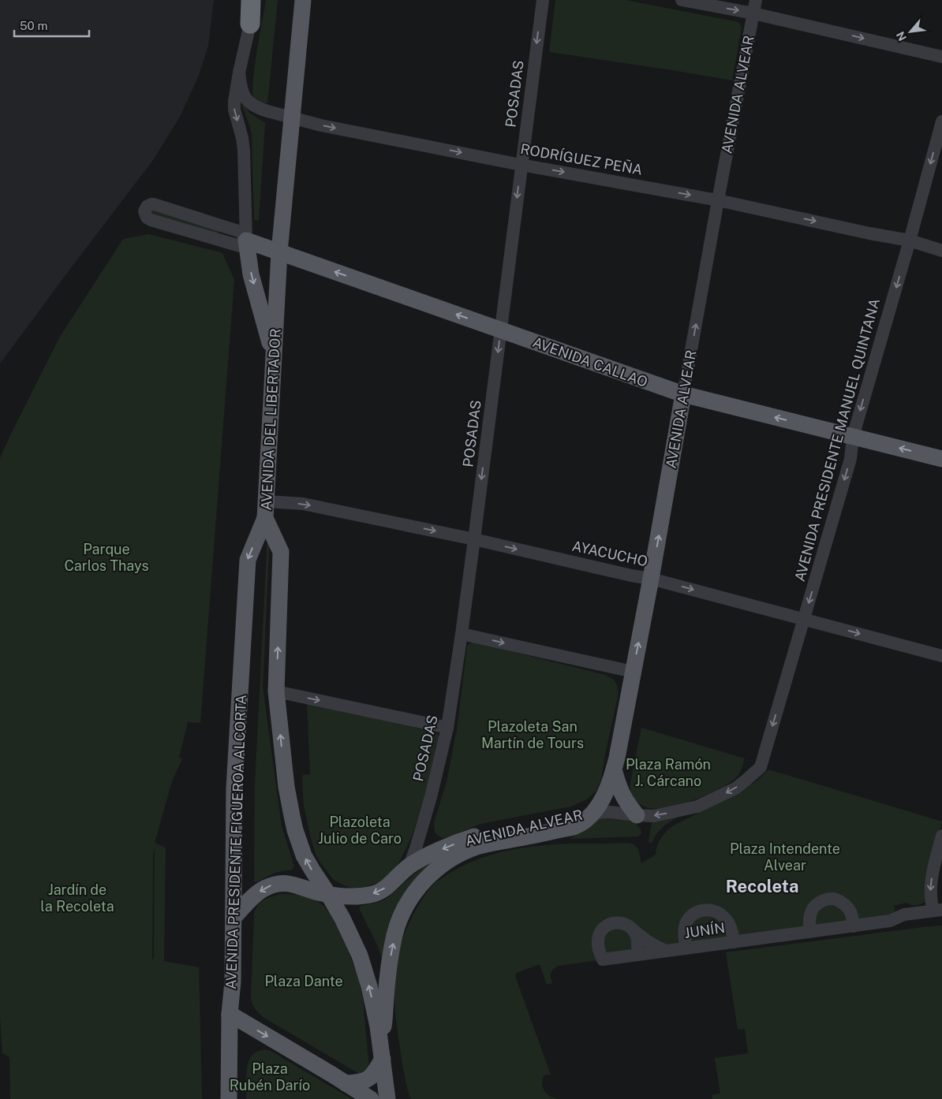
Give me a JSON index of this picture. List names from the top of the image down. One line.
{"streets":{"main road":["AVENIDA ALVEAR","AVENIDA CALLAO","AVENIDA DEL LIBERTADOR","AVENIDA PRESIDENTE FIGUEROA ALCORTA"],"street":["POSADAS","RODRÍGUEZ PEÑA","AVENIDA PRESIDENTE MANUEL QUINTANA","AYACUCHO","JUNÍN"]},"crossings":[["POSADAS","AVENIDA ALVEAR"],["POSADAS","RODRÍGUEZ PEÑA"],["POSADAS","AVENIDA CALLAO"],["POSADAS","AYACUCHO"],["AVENIDA ALVEAR","RODRÍGUEZ PEÑA"],["AVENIDA ALVEAR","AVENIDA CALLAO"],["AVENIDA ALVEAR","AVENIDA DEL LIBERTADOR"],["AVENIDA ALVEAR","AYACUCHO"],["AVENIDA ALVEAR","AVENIDA PRESIDENTE FIGUEROA ALCORTA"],["RODRÍGUEZ PEÑA","AVENIDA DEL LIBERTADOR"],["RODRÍGUEZ PEÑA","AVENIDA PRESIDENTE MANUEL QUINTANA"],["AVENIDA CALLAO","AVENIDA DEL LIBERTADOR"],["AVENIDA CALLAO","AVENIDA PRESIDENTE MANUEL QUINTANA"],["AVENIDA DEL LIBERTADOR","AYACUCHO"],["AVENIDA DEL LIBERTADOR","AVENIDA PRESIDENTE FIGUEROA ALCORTA"],["AVENIDA PRESIDENTE MANUEL QUINTANA","AYACUCHO"]],"one_way":["POSADAS","RODRÍGUEZ PEÑA","AVENIDA CALLAO","AVENIDA DEL LIBERTADOR","AVENIDA PRESIDENTE MANUEL QUINTANA","AYACUCHO","AVENIDA PRESIDENTE FIGUEROA ALCORTA"],"districts":["Recoleta"],"parks":["Parque Carlos Thays","Plazoleta San Martín de Tours","Plaza Ramón J. Cárcano","Plazoleta Julio de Caro","Plaza Intendente Alvear","Jardín de la Recoleta","Plaza Dante","Plaza Rubén Darío"],"scale_bar":"50 m","north":"bottom left"}
